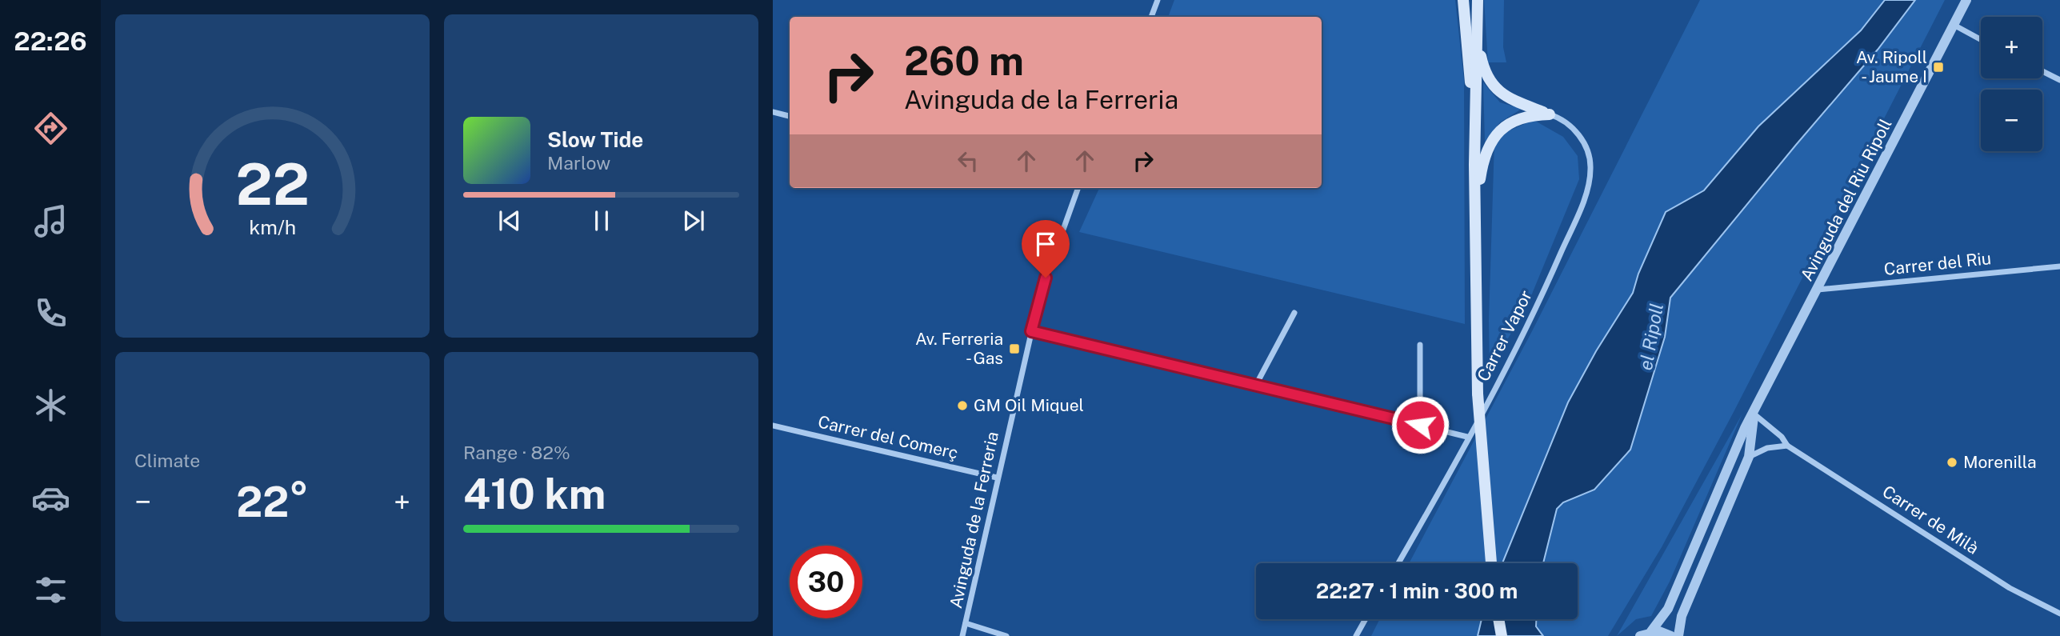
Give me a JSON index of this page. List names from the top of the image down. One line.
{"streets":{"street":["Avinguda del Riu Ripoll","Carrer del Riu","Carrer Vapor","Carrer del Comerç","Avinguda de la Ferreria","Carrer de Milà"]},"crossings":[["Avinguda del Riu Ripoll","Carrer del Riu"],["Avinguda del Riu Ripoll","Carrer de Milà"],["Carrer del Comerç","Avinguda de la Ferreria"]],"water":["el Ripoll"],"places":{"transit":["Av. Ripoll - Jaume I","Av. Ferreria - Gas"],"other":["GM Oil Miquel","Morenilla"]},"page":{"tabs":"22:26","map_buttons":["+","−"],"turn":["260 m","Avinguda de la Ferreria"],"song":["Slow Tide","Marlow"],"tile":["Climate",["Range · 82%","410 km"]],"heat":["−","22°","+"],"limit":"30","trip":"22:27 · 1 min · 300 m","gauge":["22","km/h"]}}
